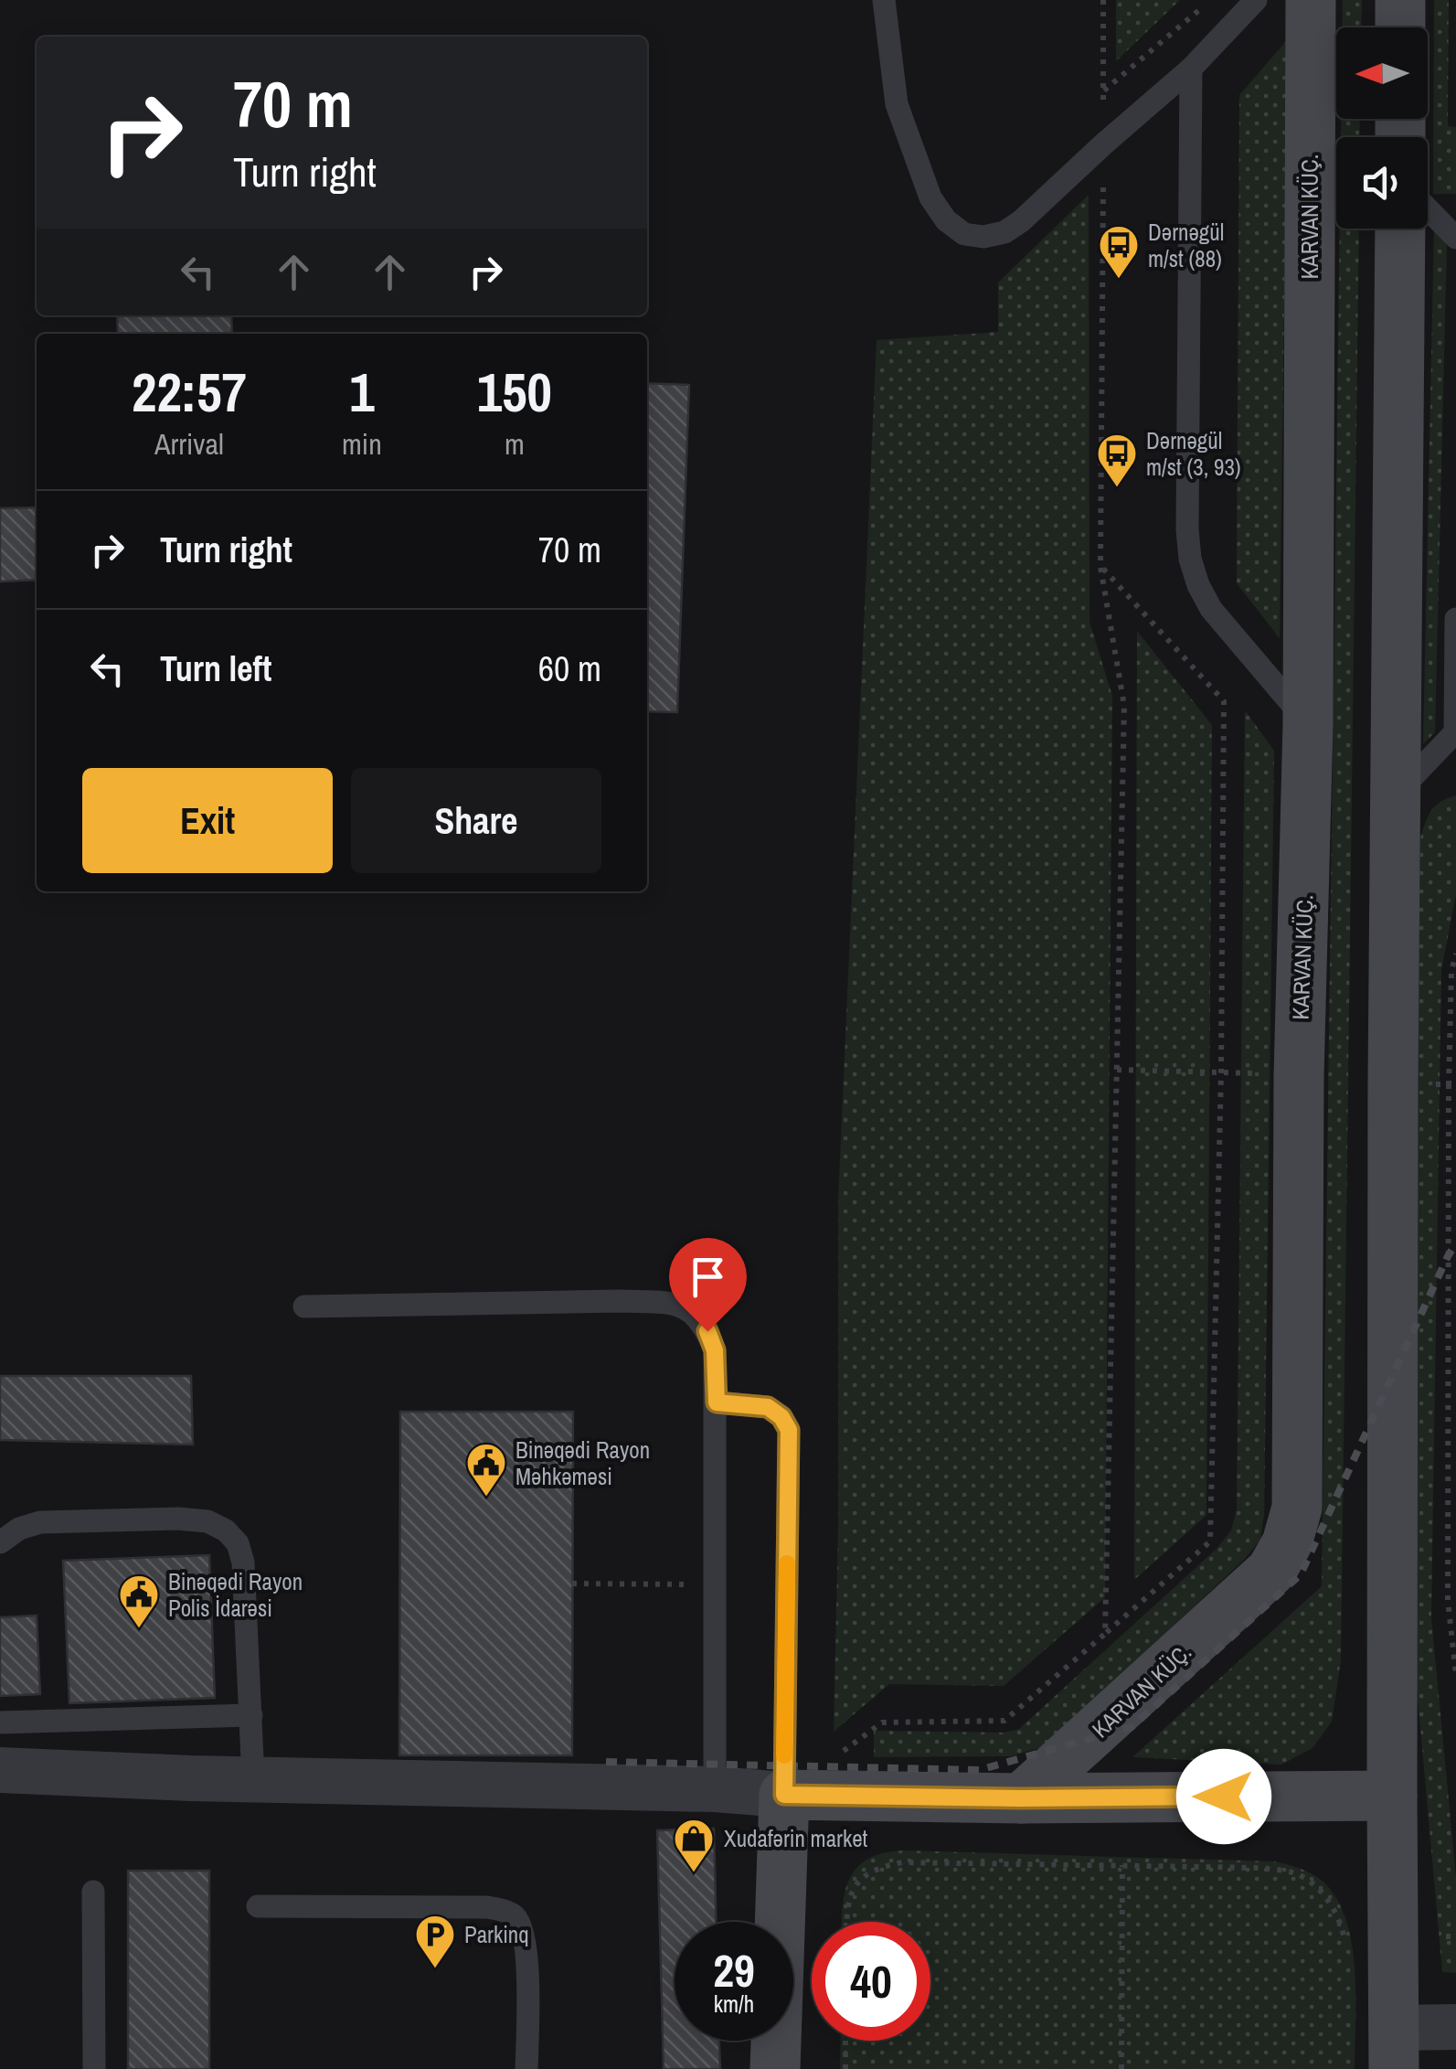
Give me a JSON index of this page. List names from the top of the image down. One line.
{"streets":{"street":["KARVAN KÜÇ."]},"places":{"bus stop":["Dərnəgül m/st (88)","Dərnəgül m/st (3, 93)"],"public building":["Binəqədi Rayon Məhkəməsi","Binəqədi Rayon Polis İdarəsi"],"shop":["Xudafərin market"],"parking":["Parkinq"]},"north":"left","page":{"turn":["70 m","Turn right"],"eta":["22:57","Arrival","1","min","150","m"],"list":[{"name":"Turn right","value":"70 m"},{"name":"Turn left","value":"60 m"}],"buttons":["Exit","Share"],"speed":"29 km/h","limit":"40"}}
